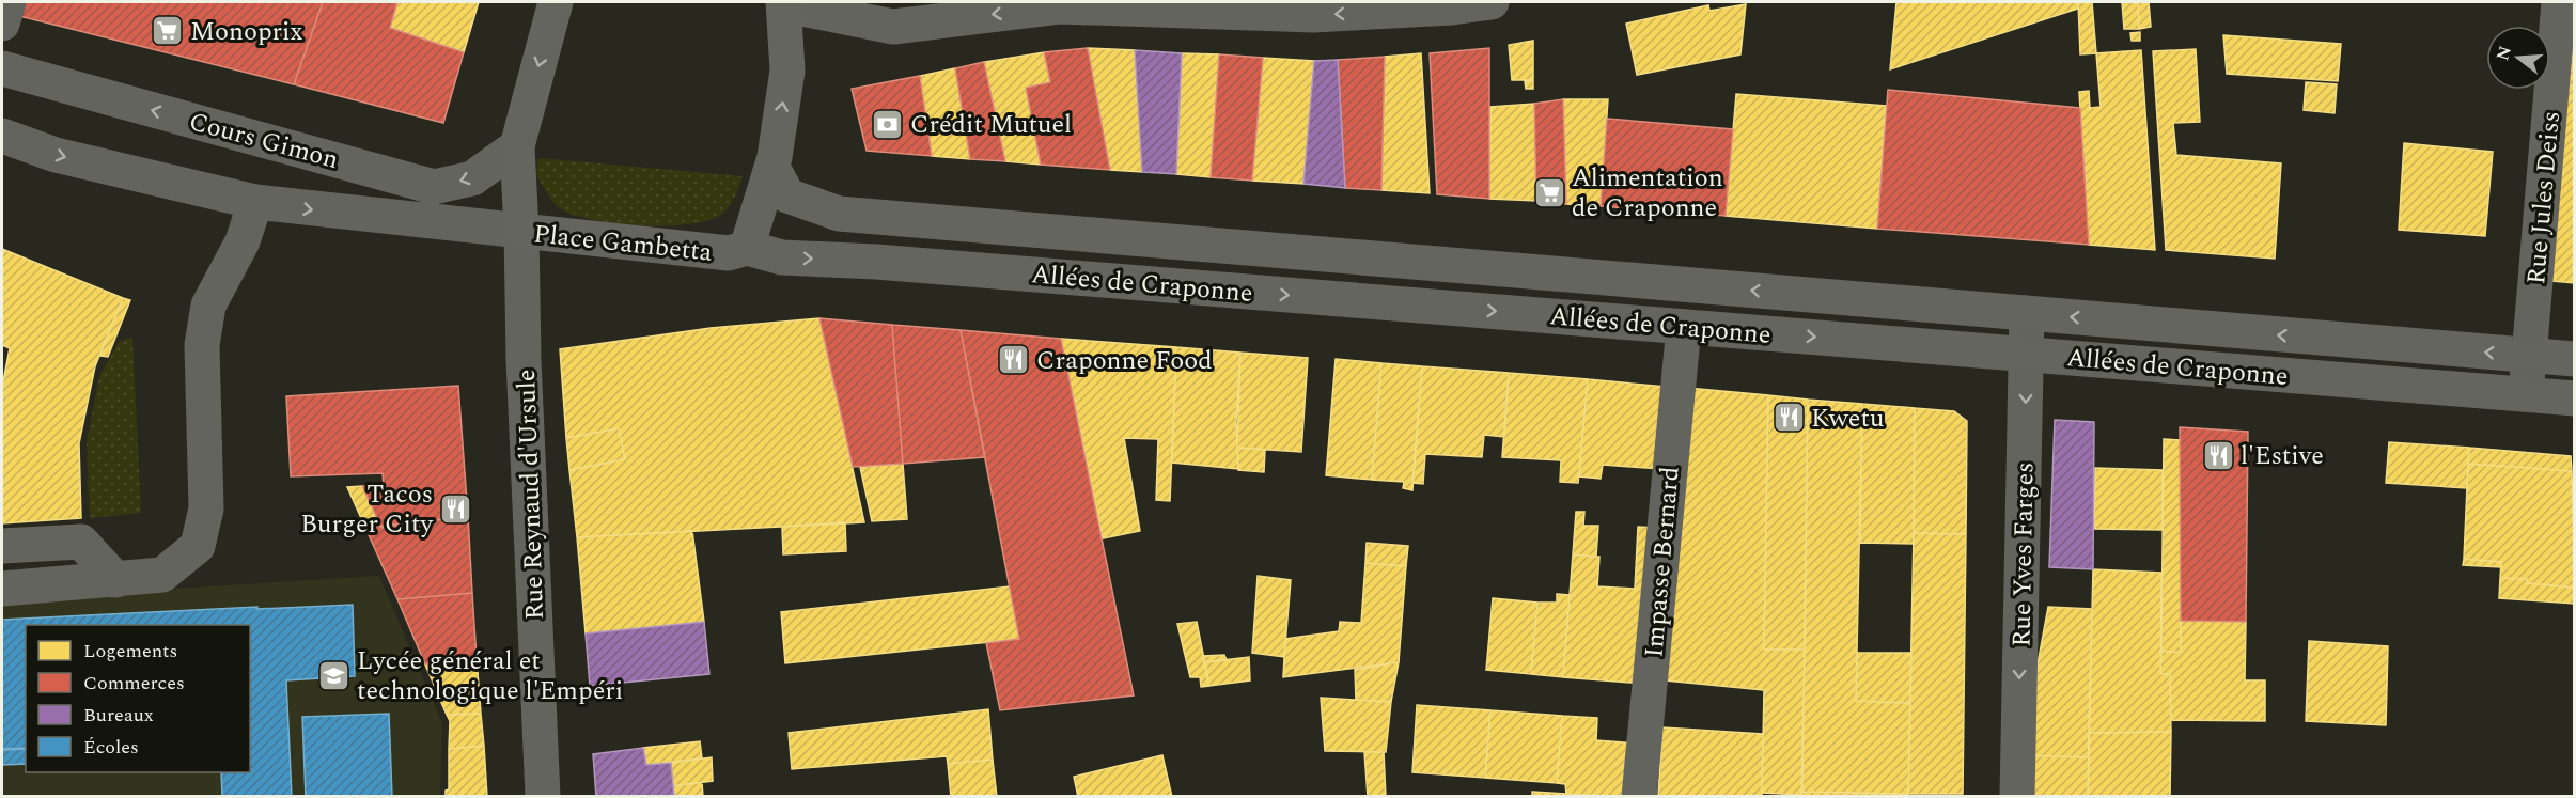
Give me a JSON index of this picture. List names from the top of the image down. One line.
{"streets":{"main road":["Place Gambetta","Allées de Craponne"],"street":["Cours Gimon","Rue Jules Deiss","Rue Reynaud d'Ursule","Rue Yves Farges","Impasse Bernard"]},"crossings":[["Cours Gimon","Place Gambetta"],["Cours Gimon","Rue Reynaud d'Ursule"],["Rue Jules Deiss","Allées de Craponne"],["Place Gambetta","Allées de Craponne"],["Place Gambetta","Rue Reynaud d'Ursule"],["Allées de Craponne","Rue Yves Farges"],["Allées de Craponne","Impasse Bernard"]],"one_way":["Rue Yves Farges"],"places":{"supermarket":["Monoprix","Alimentation de Craponne"],"bank":["Crédit Mutuel"],"restaurant":["Craponne Food","Kwetu","l'Estive","Tacos Burger City"],"school or university":["Lycée général et technologique l'Empéri"]},"legend":["Logements","Commerces","Bureaux","Écoles"],"north":"left"}
